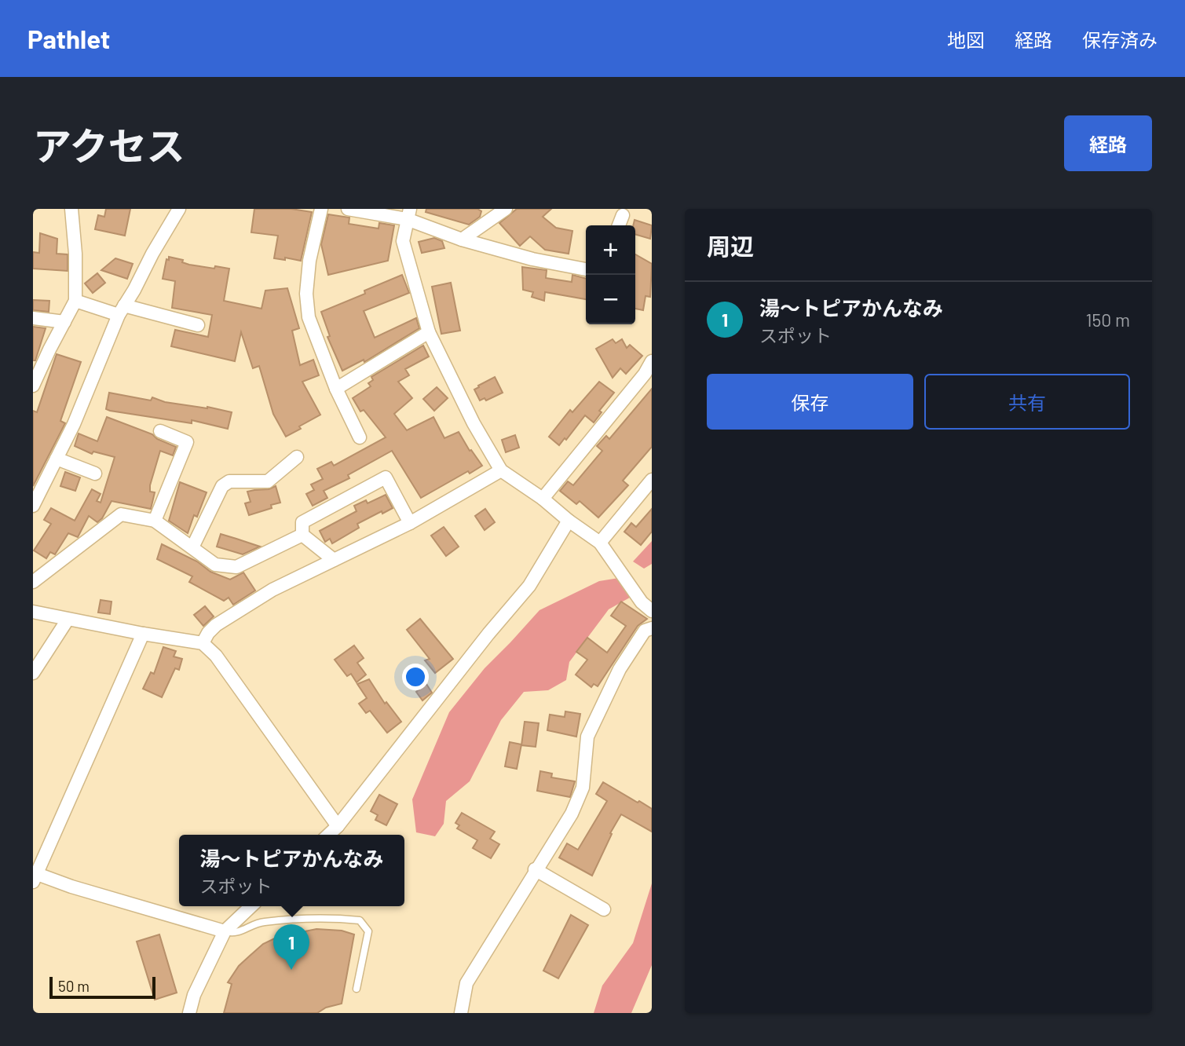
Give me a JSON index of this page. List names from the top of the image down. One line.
{"scale_bar":"50 m","page":{"header":"Pathlet","nav":["地図","経路","保存済み"],"title":"アクセス","buttons":["経路",["保存","共有"]],"heading":"周辺","map_buttons":["+","−"],"list":[{"mark":"1","name":"湯～トピアかんなみ","note":"スポット","value":"150 m"}],"popup":["湯～トピアかんなみ","スポット"],"pins":"1","scale":"50 m"}}
